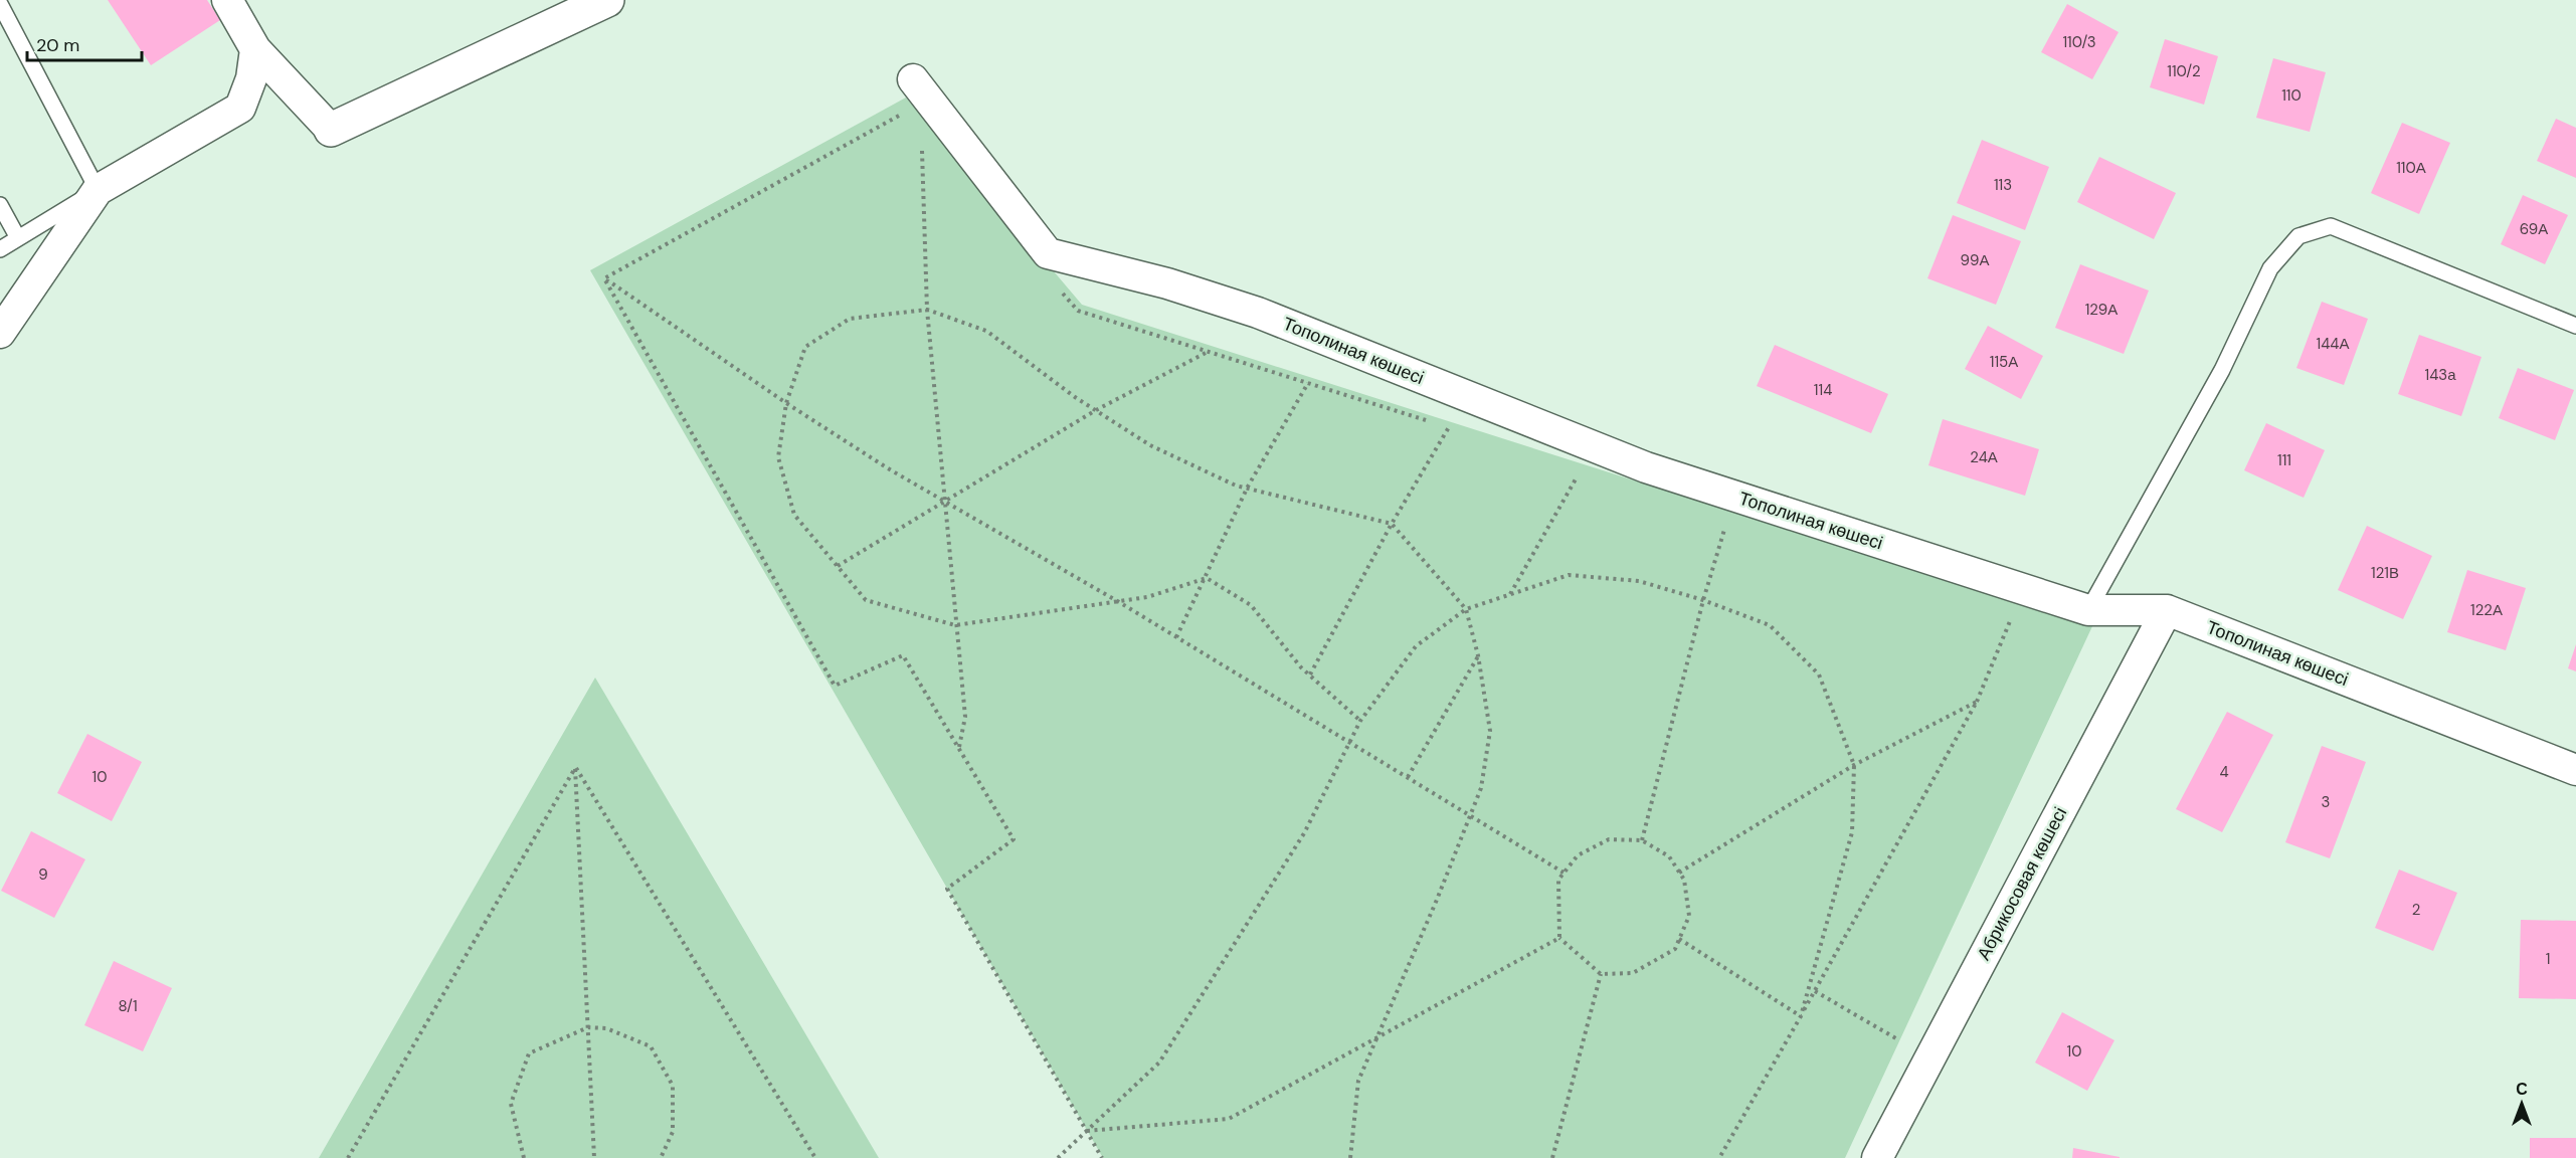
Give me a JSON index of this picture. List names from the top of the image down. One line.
{"streets":{"street":["Тополиная көшесі","Абрикосовая көшесі"]},"crossings":[["Тополиная көшесі","Абрикосовая көшесі"]],"house_numbers":["110/3","110/2","110","110А","113","69А","99А","129А","144А","115А","143а","114","24А","111","121В","122А","4","10","3","9","2","1","8/1","10"],"scale_bar":"20 m","north":"top"}
